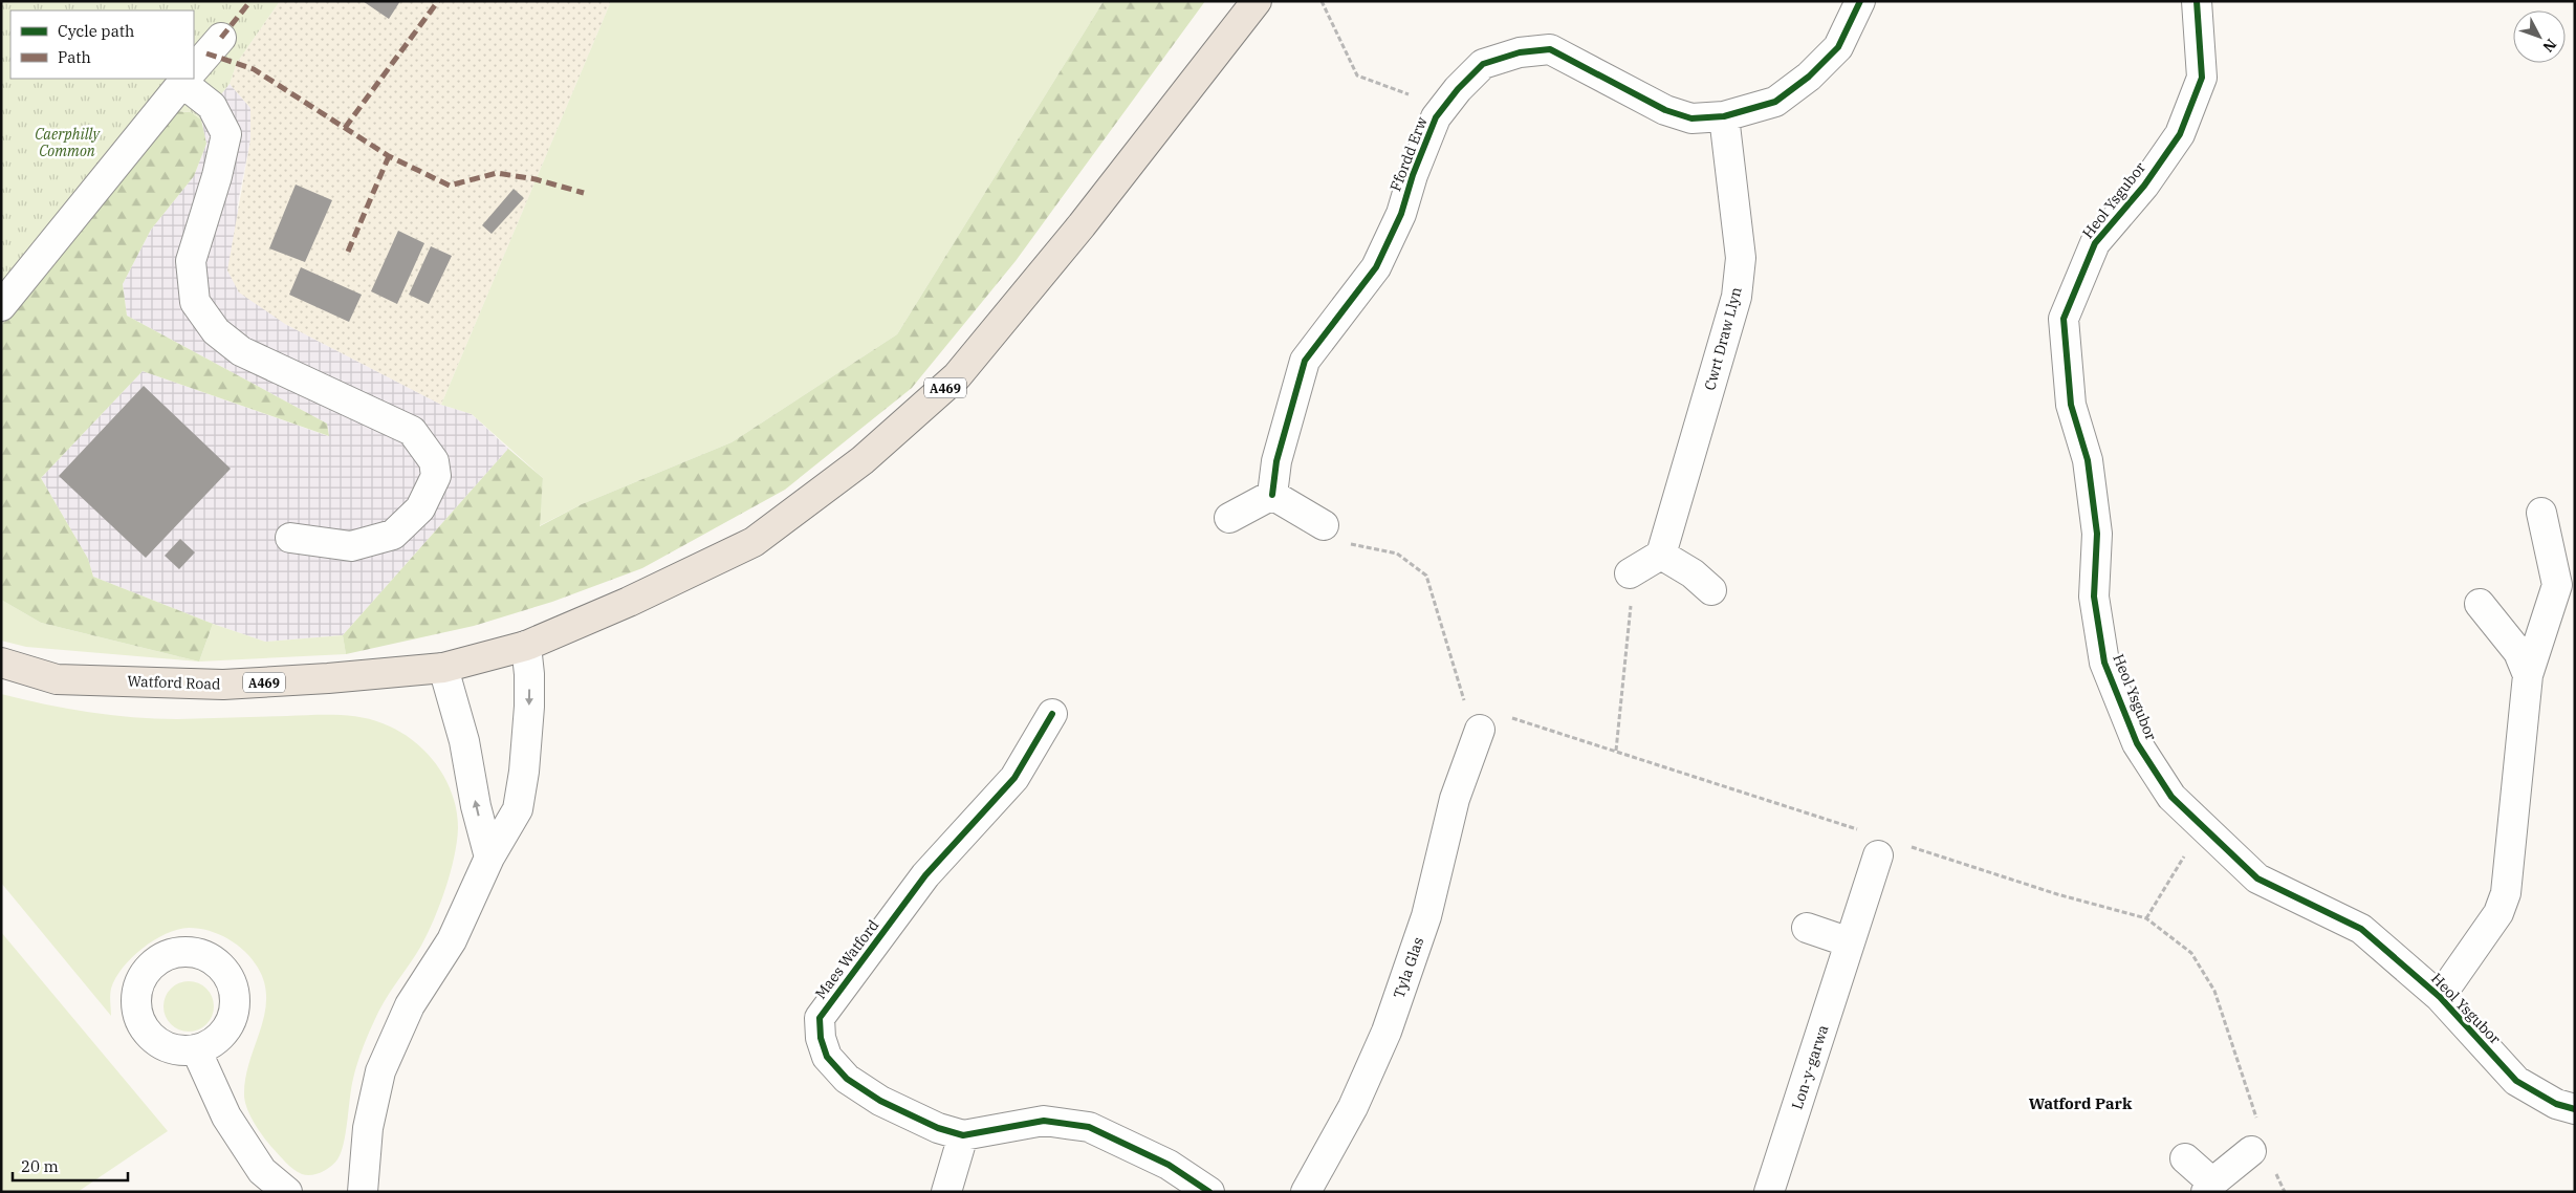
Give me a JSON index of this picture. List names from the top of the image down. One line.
{"streets":{"main road":["A469","Watford Road"],"street":["Ffordd Erw","Heol Ysgubor","Cwrt Draw Llyn","Maes Watford","Tyla Glas","Lon-y-garwa"]},"crossings":[["Ffordd Erw","Cwrt Draw Llyn"],["A469","Watford Road"]],"districts":["Watford Park"],"parks":["Caerphilly Common"],"legend":["Cycle path","Path"],"scale_bar":"20 m","north":"bottom right"}
